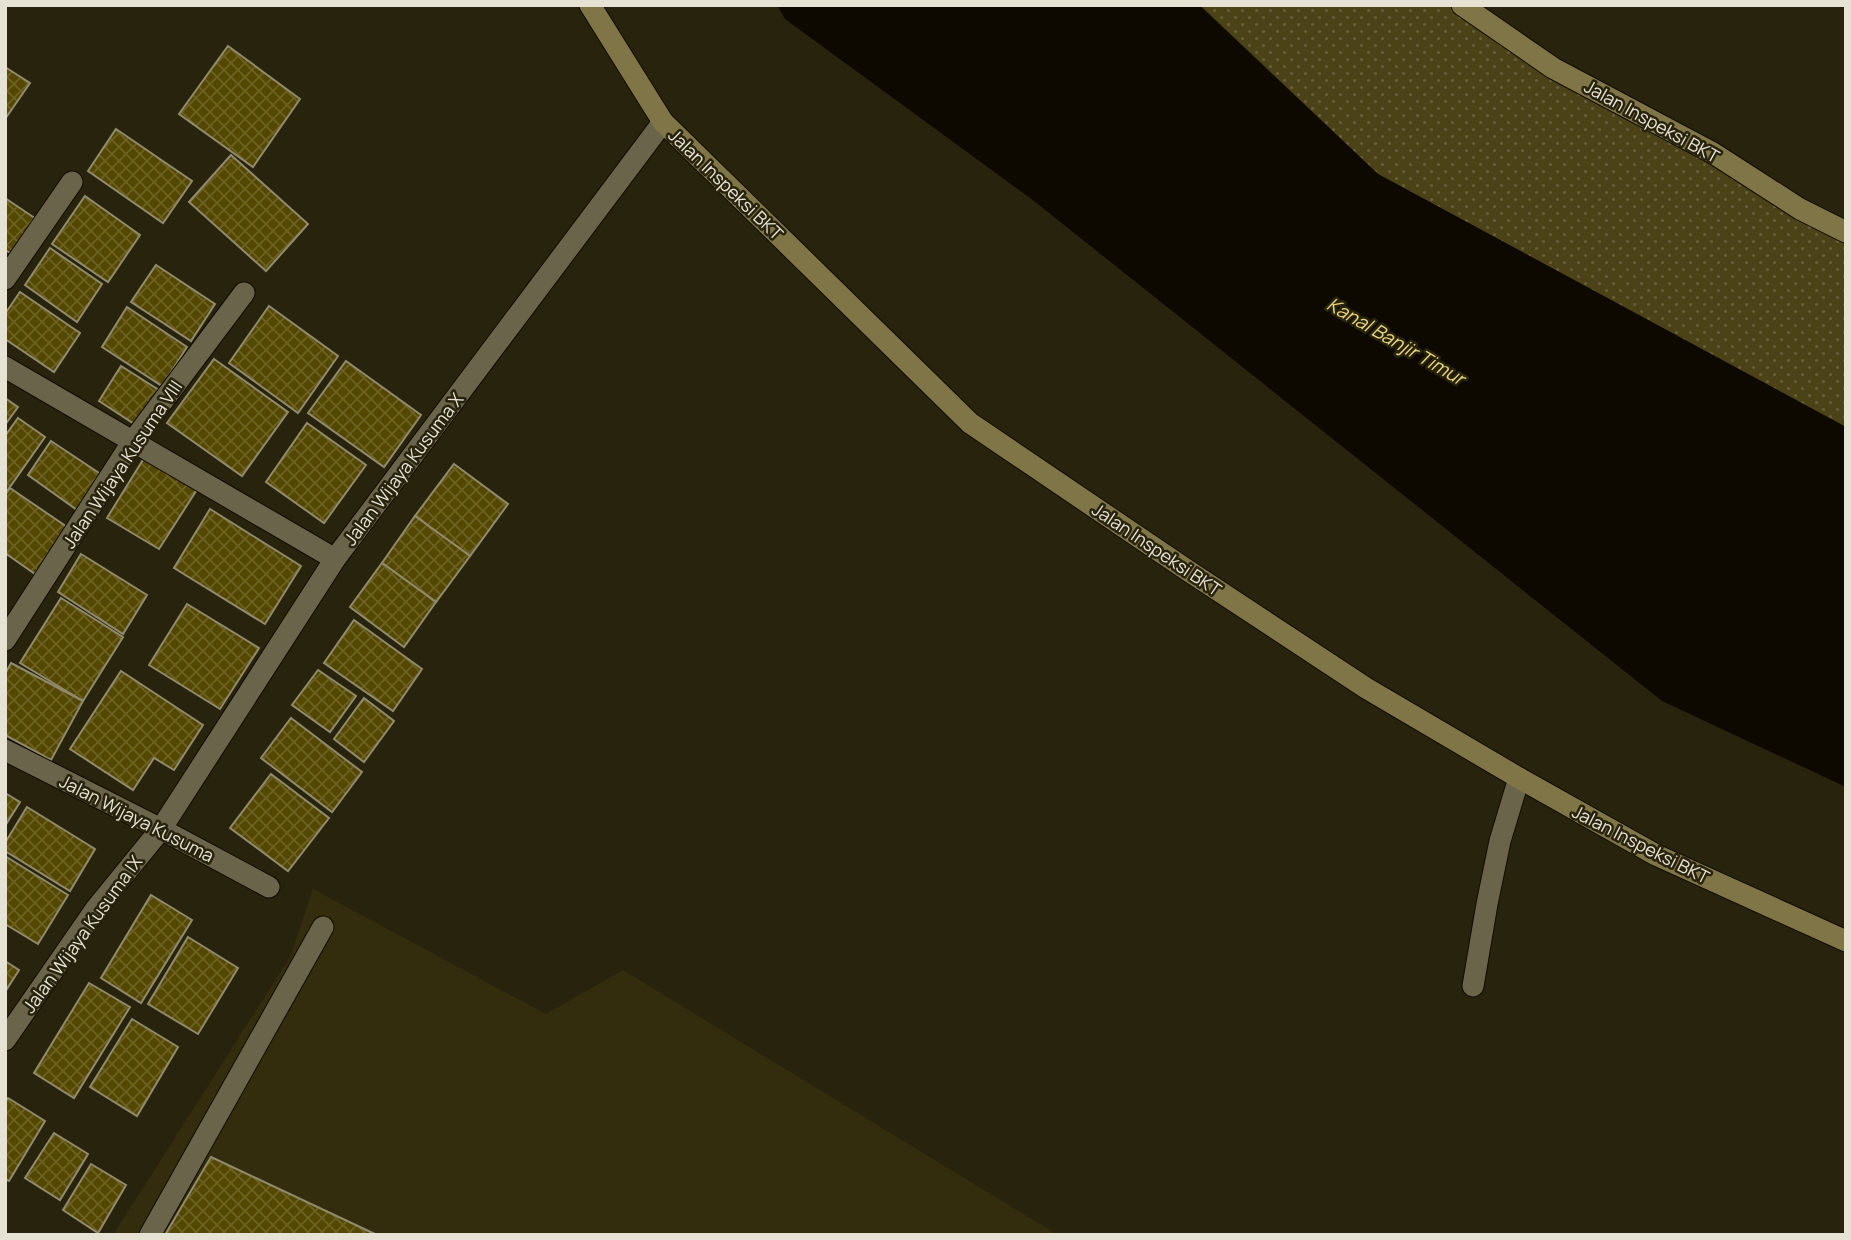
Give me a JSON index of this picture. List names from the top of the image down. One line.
{"streets":{"street":["Jalan Inspeksi BKT","Jalan Wijaya Kusuma VIII","Jalan Wijaya Kusuma X","Jalan Wijaya Kusuma","Jalan Wijaya Kusuma IX"]},"crossings":[["Jalan Inspeksi BKT","Jalan Wijaya Kusuma X"],["Jalan Wijaya Kusuma X","Jalan Wijaya Kusuma"],["Jalan Wijaya Kusuma X","Jalan Wijaya Kusuma IX"],["Jalan Wijaya Kusuma","Jalan Wijaya Kusuma IX"]],"water":["Kanal Banjir Timur"]}
